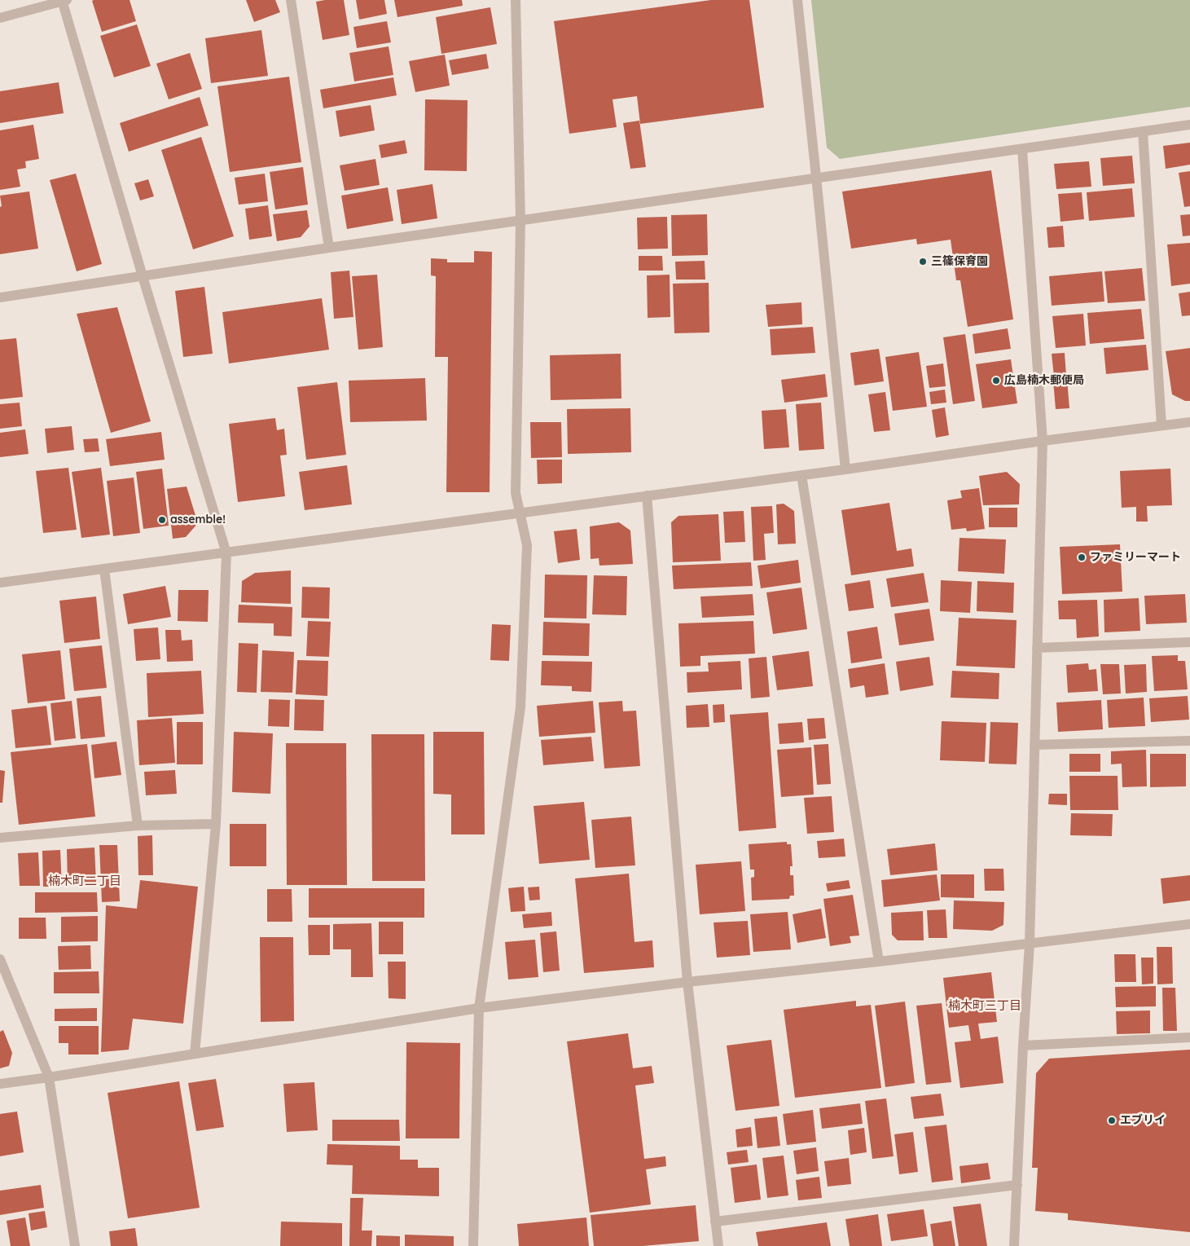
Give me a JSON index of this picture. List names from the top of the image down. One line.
{"districts":["楠木町二丁目","楠木町三丁目"],"places":["三篠保育園","広島楠木郵便局","assemble!","ファミリーマート","エブリイ"]}
